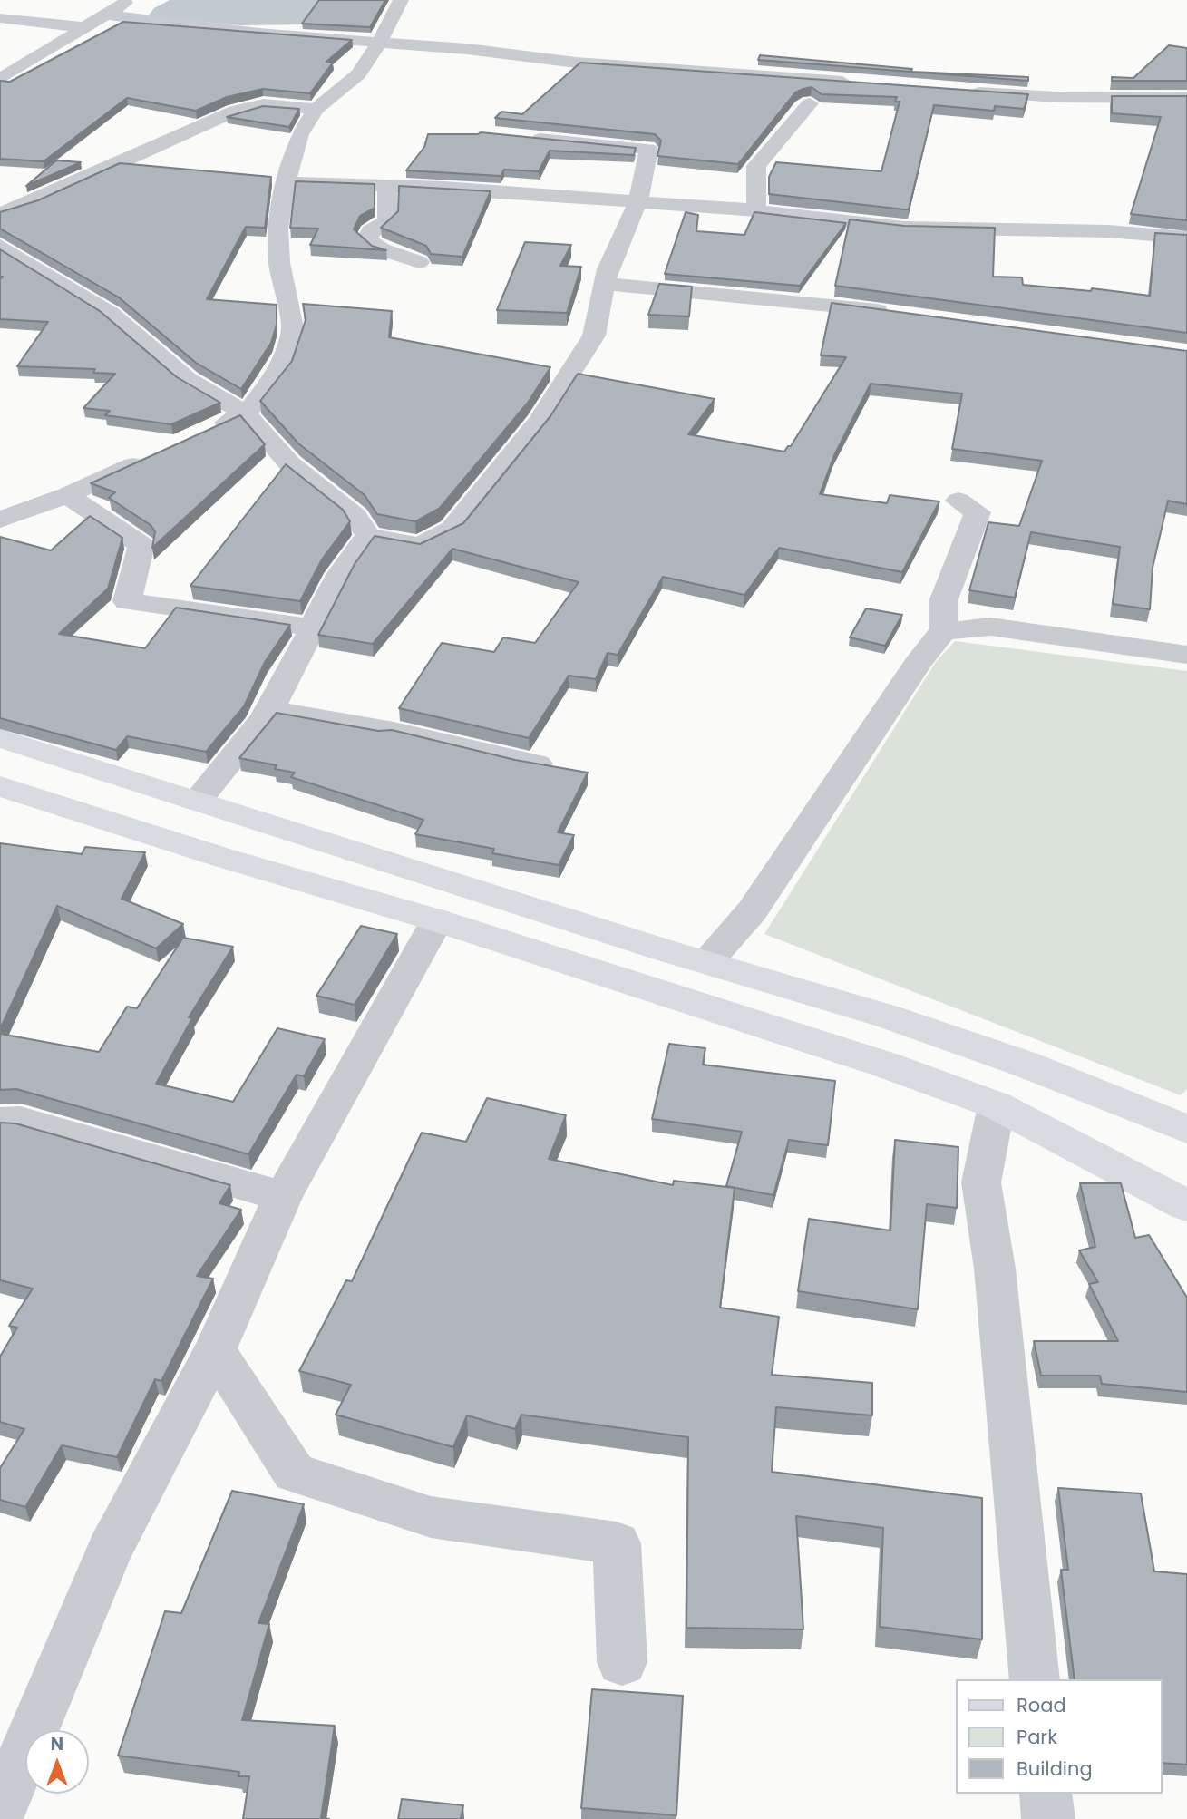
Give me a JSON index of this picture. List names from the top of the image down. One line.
{"legend":["Road","Park","Building"],"north":"top"}
